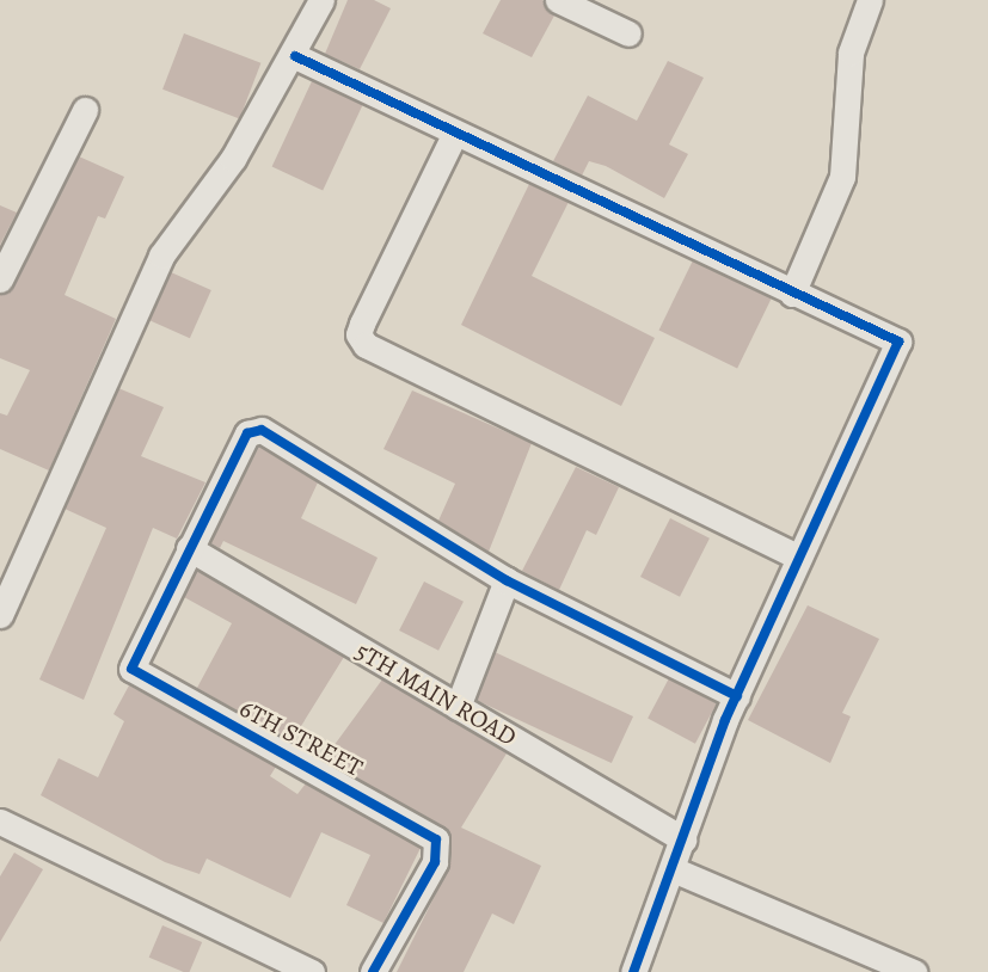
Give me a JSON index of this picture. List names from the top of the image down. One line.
{"streets":{"street":["5TH MAIN ROAD","6TH STREET"]},"crossings":[["5TH MAIN ROAD","6TH STREET"]]}
